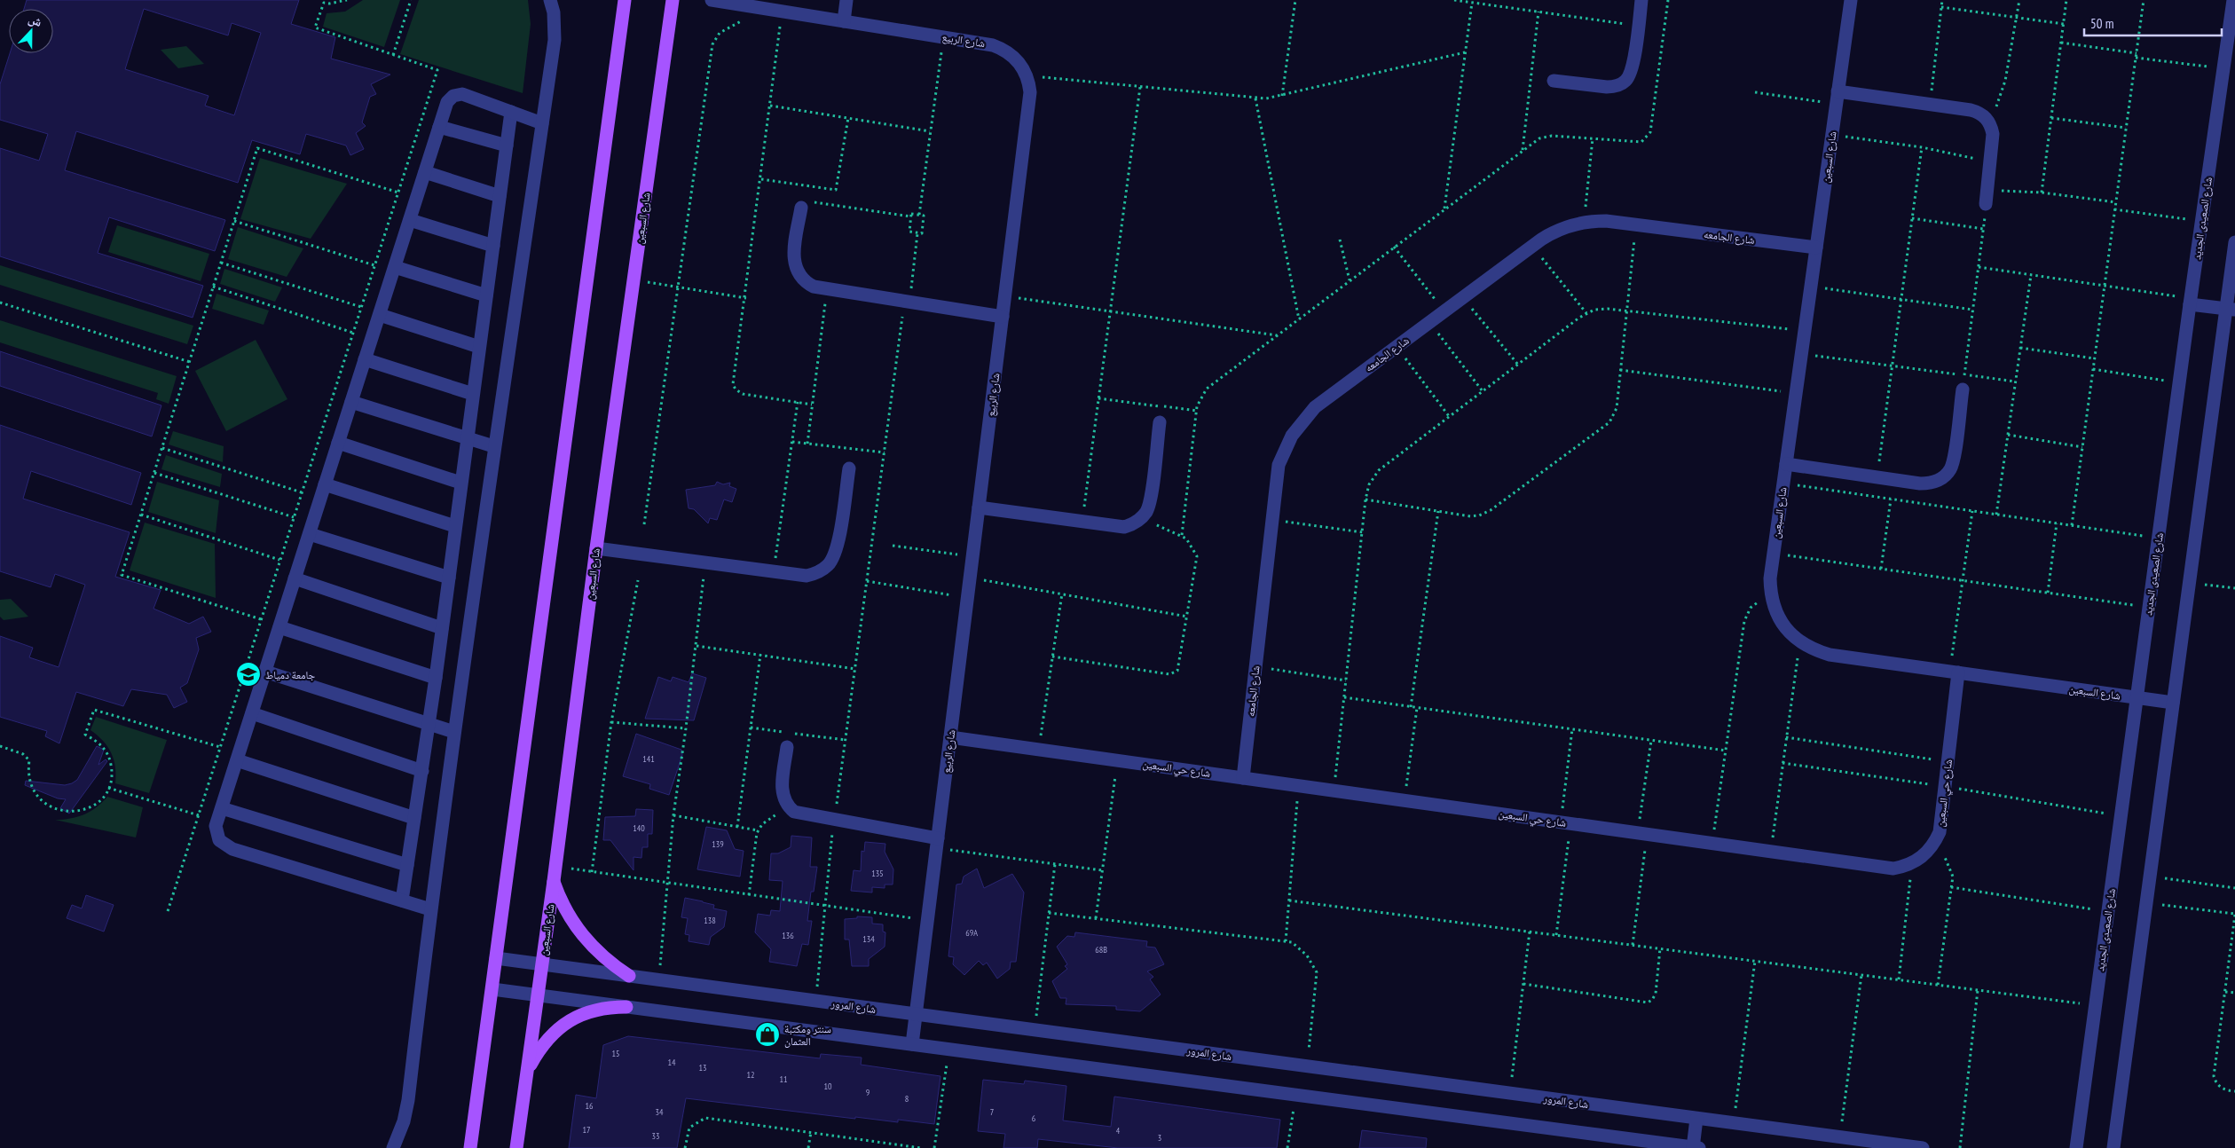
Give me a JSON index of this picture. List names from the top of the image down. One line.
{"streets":{"main road":["شارع السبعين"],"street":["شارع الربيع","شارع الصعيدى الجديد","شارع الجامعه","شارع حي السبعين","شارع المرور"]},"crossings":[["شارع الربيع","شارع حي السبعين"],["شارع الربيع","شارع المرور"],["شارع السبعين","شارع الصعيدى الجديد"],["شارع السبعين","شارع الجامعه"],["شارع السبعين","شارع حي السبعين"],["شارع السبعين","شارع المرور"],["شارع الجامعه","شارع حي السبعين"]],"places":{"school or university":["جامعة دمياط"],"shop":["سنتر ومكتبة العثمان"]},"house_numbers":["141","140","139","135","138","69A","136","134","68B","15","14","13","12","11","10","9","8","16","34","7","6","17","4","33","3"],"scale_bar":"50 m","north":"top"}
